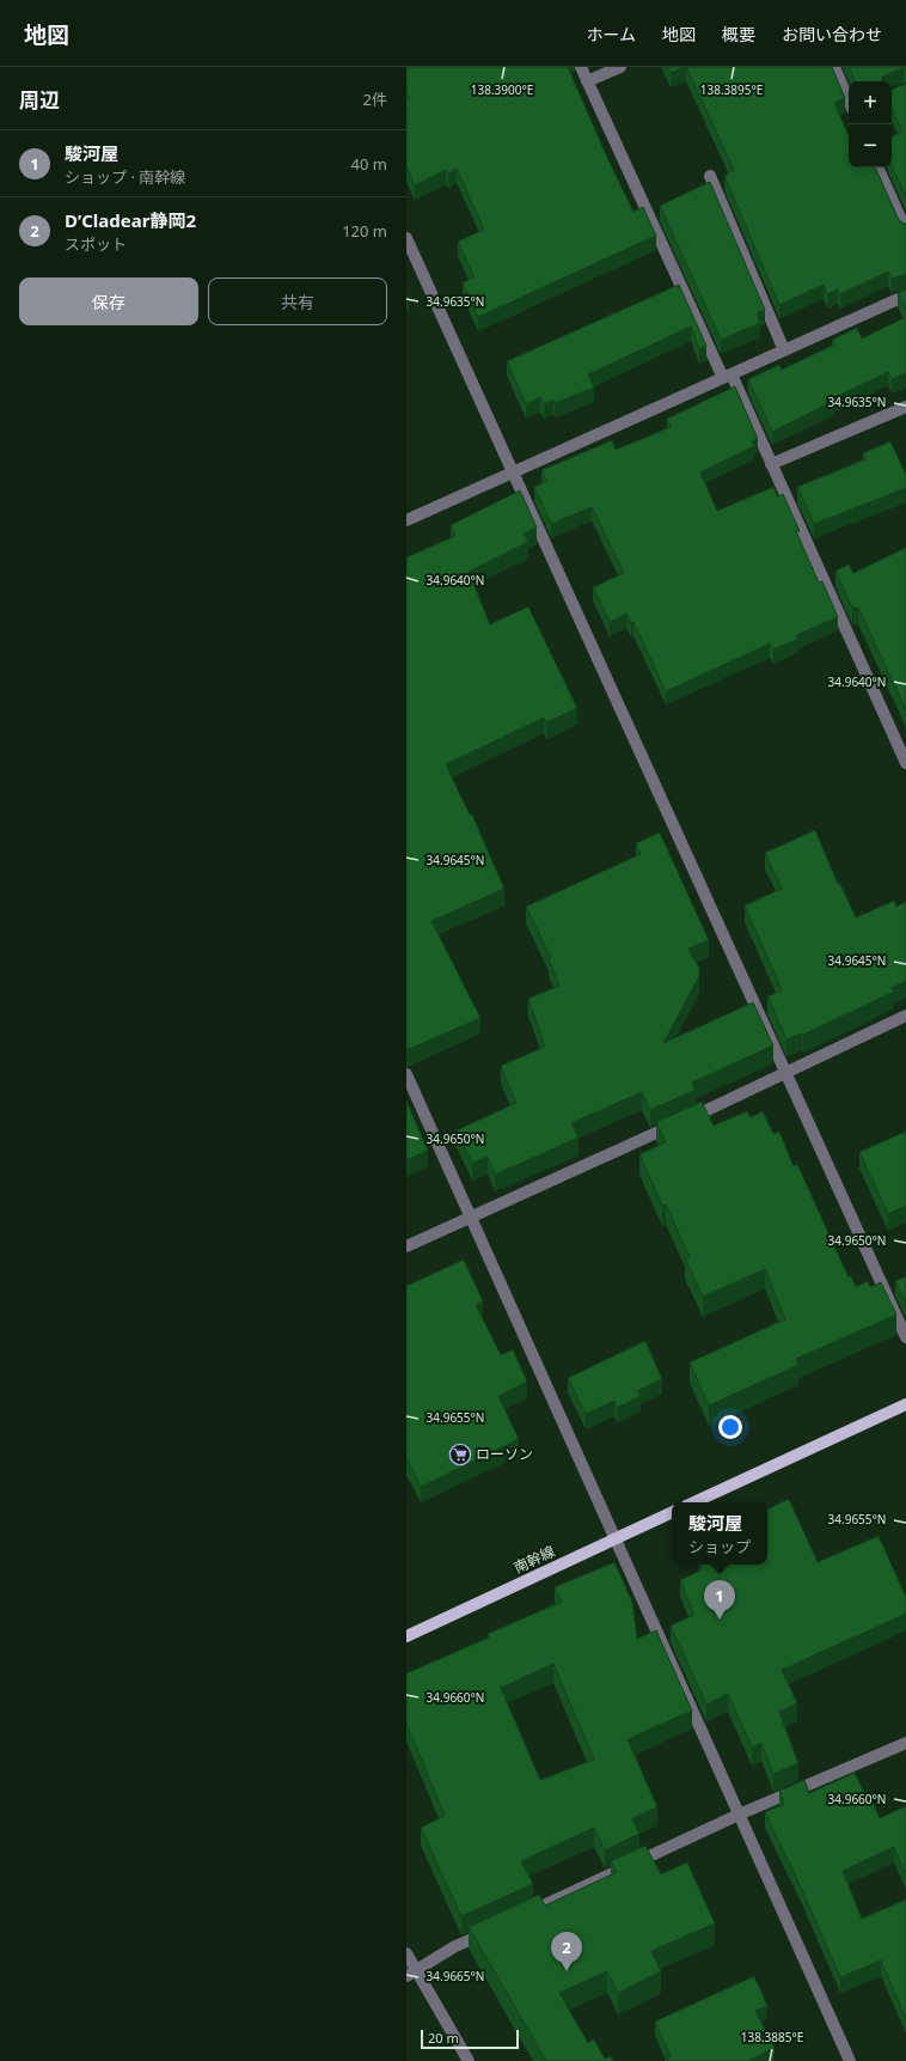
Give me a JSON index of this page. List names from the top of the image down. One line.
{"streets":{"main road":["南幹線"]},"places":{"supermarket":["ローソン"]},"scale_bar":"20 m","page":{"header":"地図","nav":["ホーム","地図","概要","お問い合わせ"],"heading":["周辺","2件"],"map_buttons":["+","−"],"list":[{"mark":"1","name":"駿河屋","note":"ショップ · 南幹線","value":"40 m"},{"mark":"2","name":"D’Cladear静岡2","note":"スポット","value":"120 m"}],"buttons":["保存","共有"],"popup":["駿河屋","ショップ"],"pins":["1","2"],"scale":"20 m"},"coordinates":["138.3900°E","138.3895°E","34.9635°N","34.9640°N","34.9645°N","34.9650°N","34.9655°N","34.9660°N","34.9665°N","138.3885°E"]}
